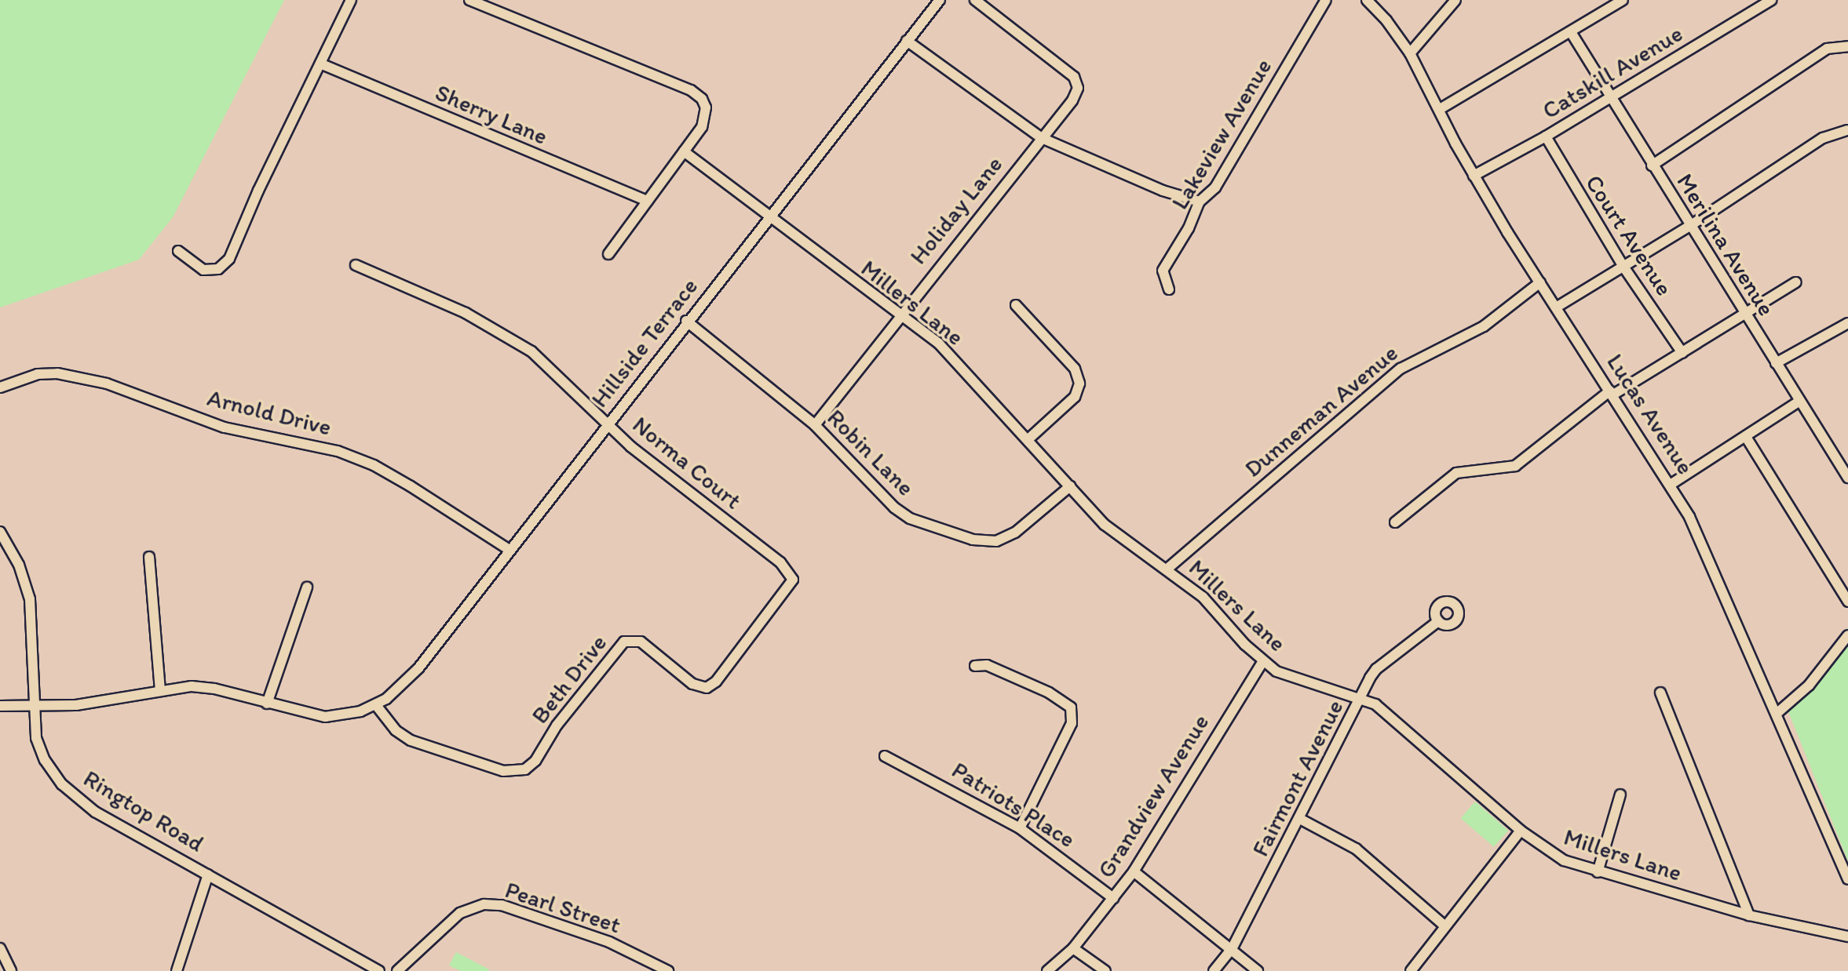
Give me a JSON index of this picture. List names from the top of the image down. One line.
{"streets":{"street":["Catskill Avenue","Sherry Lane","Lakeview Avenue","Holiday Lane","Court Avenue","Merilina Avenue","Millers Lane","Hillside Terrace","Dunneman Avenue","Arnold Drive","Lucas Avenue","Robin Lane","Norma Court","Beth Drive","Fairmont Avenue","Grandview Avenue","Patriots Place","Ringtop Road","Pearl Street"]},"crossings":[["Catskill Avenue","Court Avenue"],["Catskill Avenue","Merilina Avenue"],["Catskill Avenue","Lucas Avenue"],["Holiday Lane","Millers Lane"],["Holiday Lane","Robin Lane"],["Millers Lane","Hillside Terrace"],["Millers Lane","Dunneman Avenue"],["Millers Lane","Robin Lane"],["Millers Lane","Fairmont Avenue"],["Millers Lane","Grandview Avenue"],["Hillside Terrace","Arnold Drive"],["Hillside Terrace","Robin Lane"],["Hillside Terrace","Norma Court"],["Hillside Terrace","Beth Drive"],["Hillside Terrace","Ringtop Road"],["Dunneman Avenue","Lucas Avenue"],["Norma Court","Beth Drive"],["Grandview Avenue","Patriots Place"]]}
